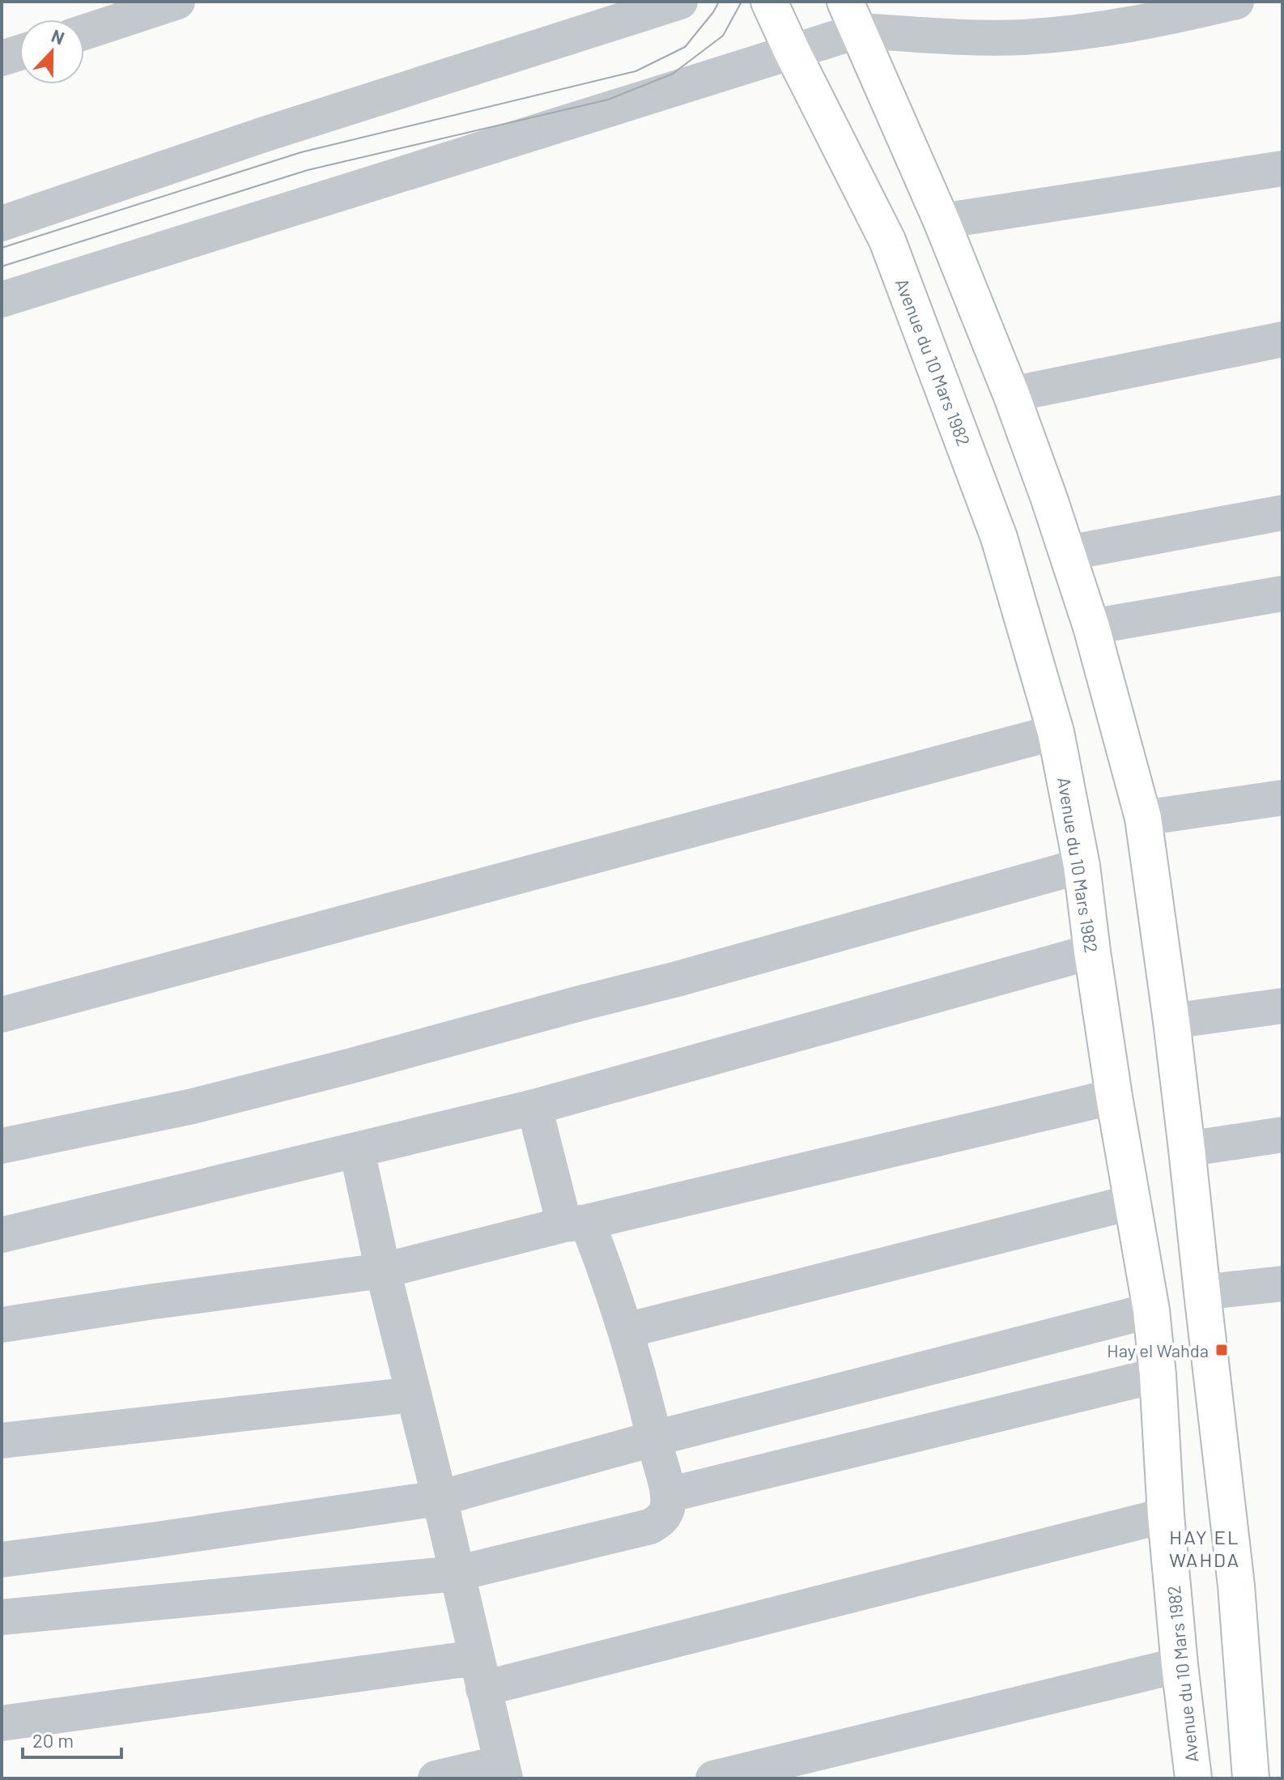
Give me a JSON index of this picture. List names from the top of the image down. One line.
{"streets":{"main road":["Avenue du 10 Mars 1982"]},"districts":["HAY EL WAHDA"],"places":{"transit":["Hay el Wahda"]},"scale_bar":"20 m","north":"top"}
